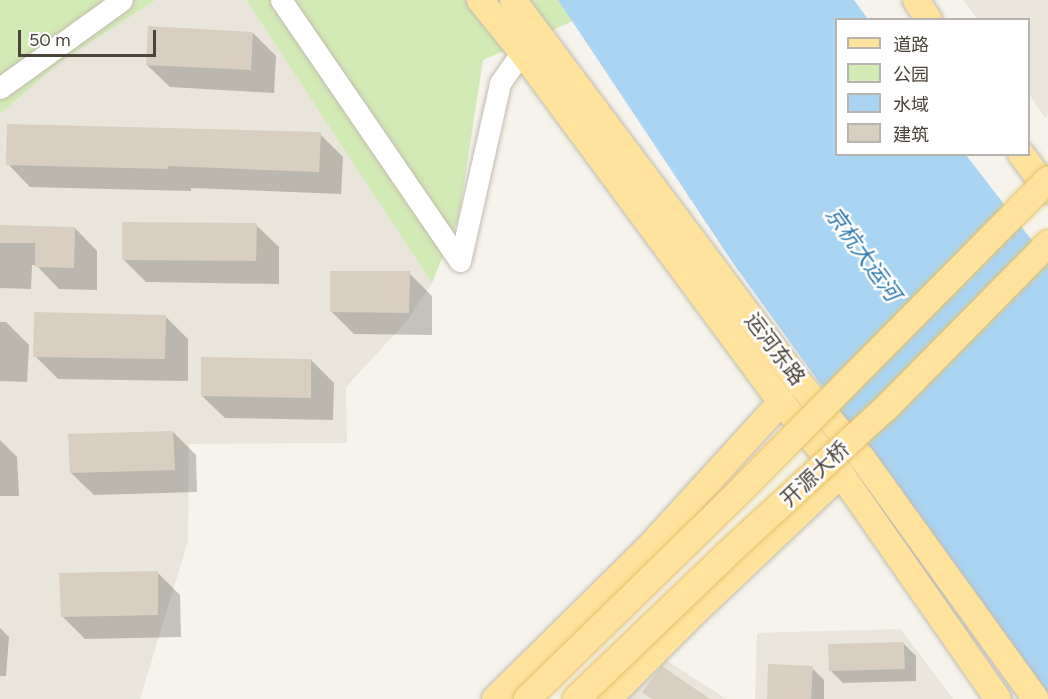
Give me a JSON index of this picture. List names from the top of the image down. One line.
{"streets":{"main road":["运河东路","开源大桥"]},"water":["京杭大运河"],"legend":["道路","公园","水域","建筑"],"scale_bar":"50 m"}
